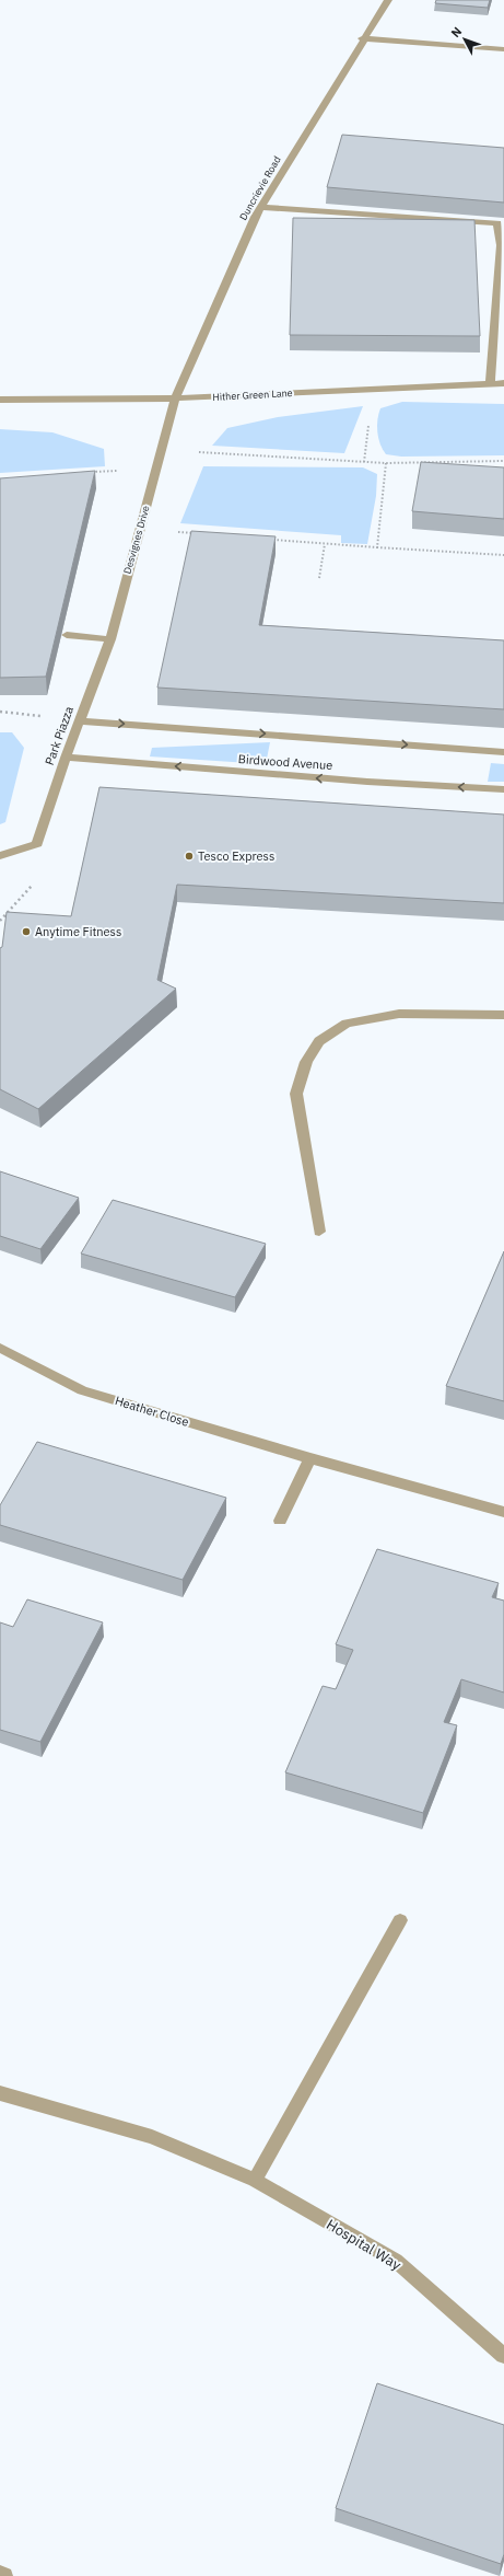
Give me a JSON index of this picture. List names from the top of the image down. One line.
{"streets":{"street":["Duncrievie Road","Hither Green Lane","Desvignes Drive","Park Piazza","Birdwood Avenue","Heather Close","Hospital Way"]},"crossings":[["Duncrievie Road","Hither Green Lane"],["Duncrievie Road","Desvignes Drive"],["Hither Green Lane","Desvignes Drive"],["Desvignes Drive","Park Piazza"],["Park Piazza","Birdwood Avenue"]],"places":["Tesco Express","Anytime Fitness"],"north":"top left"}
